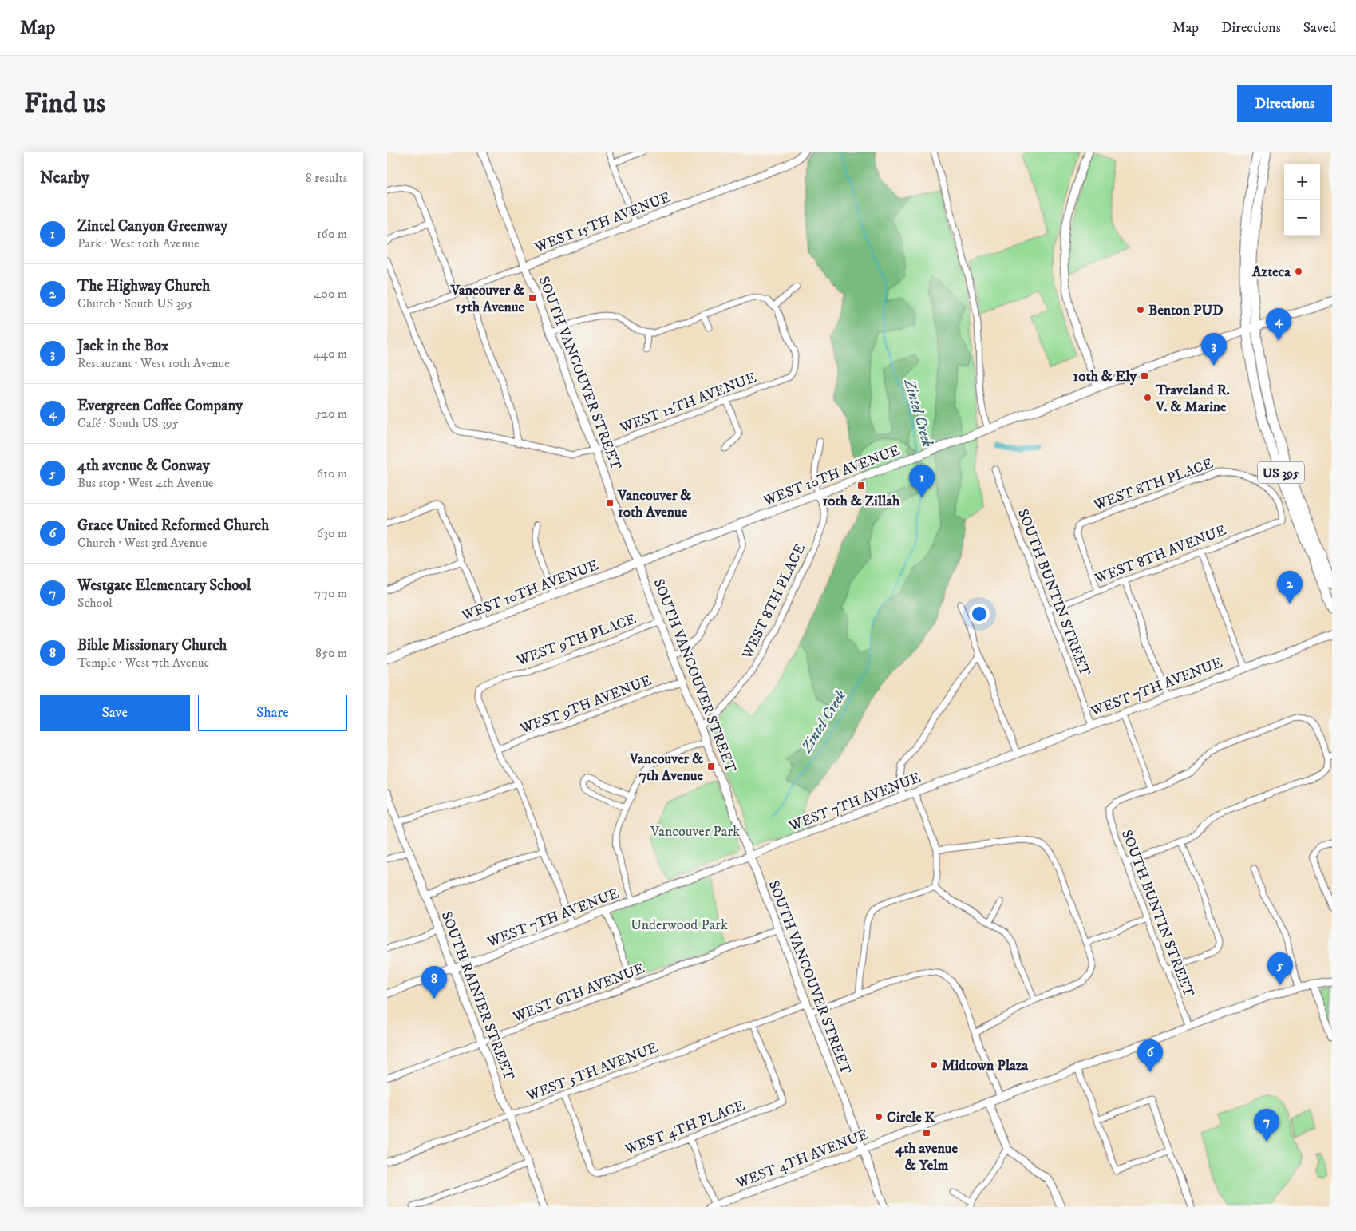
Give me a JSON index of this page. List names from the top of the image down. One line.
{"streets":{"highway":["US 395"],"main road":["WEST 10TH AVENUE"],"street":["WEST 15TH AVENUE","SOUTH VANCOUVER STREET","WEST 12TH AVENUE","WEST 8TH PLACE","WEST 8TH AVENUE","SOUTH BUNTIN STREET","WEST 9TH PLACE","WEST 7TH AVENUE","WEST 9TH AVENUE","WEST 6TH AVENUE","SOUTH RAINIER STREET","WEST 5TH AVENUE","WEST 4TH PLACE","WEST 4TH AVENUE"]},"crossings":[["WEST 15TH AVENUE","SOUTH VANCOUVER STREET"],["WEST 15TH AVENUE","WEST 12TH AVENUE"],["SOUTH VANCOUVER STREET","WEST 12TH AVENUE"],["SOUTH VANCOUVER STREET","WEST 10TH AVENUE"],["SOUTH VANCOUVER STREET","WEST 8TH PLACE"],["SOUTH VANCOUVER STREET","WEST 9TH PLACE"],["SOUTH VANCOUVER STREET","WEST 7TH AVENUE"],["SOUTH VANCOUVER STREET","WEST 9TH AVENUE"],["SOUTH VANCOUVER STREET","WEST 6TH AVENUE"],["SOUTH VANCOUVER STREET","WEST 5TH AVENUE"],["SOUTH VANCOUVER STREET","WEST 4TH AVENUE"],["US 395","WEST 10TH AVENUE"],["WEST 10TH AVENUE","WEST 8TH PLACE"],["WEST 8TH PLACE","WEST 8TH AVENUE"],["WEST 8TH AVENUE","SOUTH BUNTIN STREET"],["SOUTH BUNTIN STREET","WEST 7TH AVENUE"],["SOUTH BUNTIN STREET","WEST 4TH AVENUE"],["WEST 9TH PLACE","WEST 9TH AVENUE"],["WEST 7TH AVENUE","SOUTH RAINIER STREET"],["WEST 6TH AVENUE","SOUTH RAINIER STREET"],["SOUTH RAINIER STREET","WEST 5TH AVENUE"],["WEST 5TH AVENUE","WEST 4TH PLACE"]],"water":["Zintel Creek"],"parks":["Vancouver Park","Underwood Park"],"places":{"other":["Azteca","Benton PUD","Traveland R. V. & Marine","Midtown Plaza","Circle K"],"transit":["Vancouver & 15th Avenue","10th & Ely","10th & Zillah","Vancouver & 10th Avenue","Vancouver & 7th Avenue","4th avenue & Yelm"]},"page":{"header":"Map","nav":["Map","Directions","Saved"],"buttons":["Directions",["Save","Share"]],"title":"Find us","heading":["Nearby","8 results"],"map_buttons":["+","−"],"list":[{"mark":"1","name":"Zintel Canyon Greenway","note":"Park · West 10th Avenue","value":"160 m"},{"mark":"2","name":"The Highway Church","note":"Church · South US 395","value":"400 m"},{"mark":"3","name":"Jack in the Box","note":"Restaurant · West 10th Avenue","value":"440 m"},{"mark":"4","name":"Evergreen Coffee Company","note":"Café · South US 395","value":"520 m"},{"mark":"5","name":"4th avenue & Conway","note":"Bus stop · West 4th Avenue","value":"610 m"},{"mark":"6","name":"Grace United Reformed Church","note":"Church · West 3rd Avenue","value":"630 m"},{"mark":"7","name":"Westgate Elementary School","note":"School","value":"770 m"},{"mark":"8","name":"Bible Missionary Church","note":"Temple · West 7th Avenue","value":"850 m"}],"pins":["4","3","1","2","5","8","6","7"]}}
